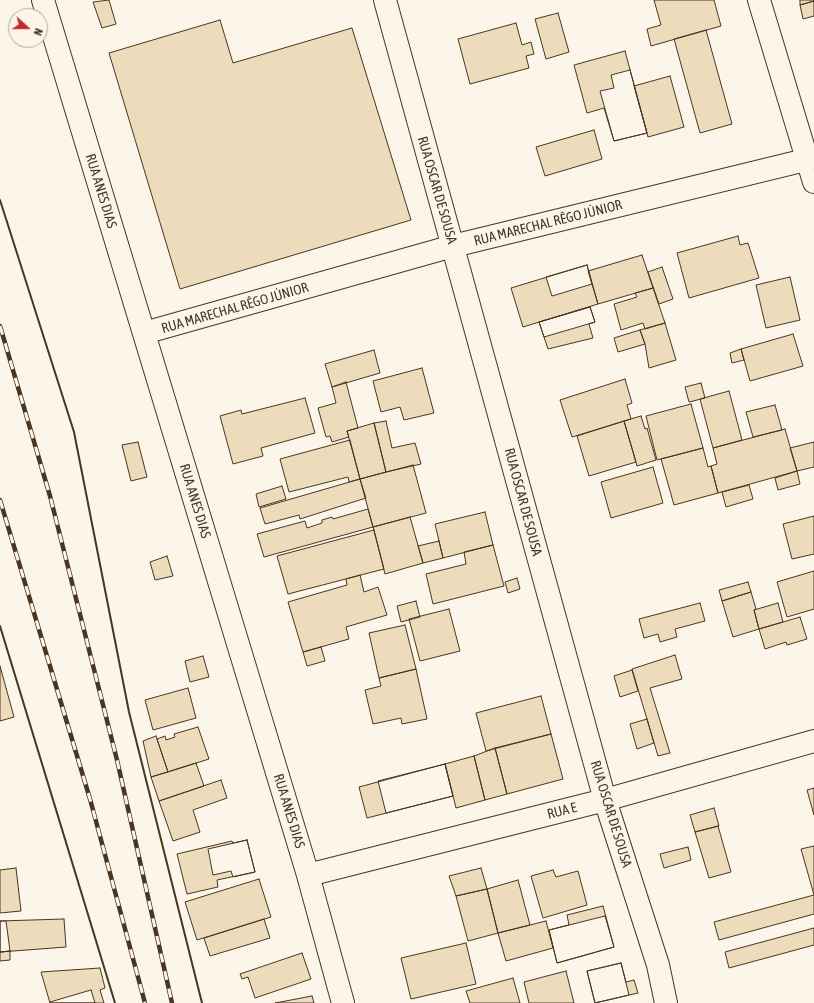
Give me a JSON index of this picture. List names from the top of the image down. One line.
{"streets":{"street":["RUA OSCAR DE SOUSA","RUA ANES DIAS","RUA MARECHAL RÊGO JÚNIOR","RUA E"]},"crossings":[["RUA OSCAR DE SOUSA","RUA MARECHAL RÊGO JÚNIOR"],["RUA OSCAR DE SOUSA","RUA E"],["RUA ANES DIAS","RUA MARECHAL RÊGO JÚNIOR"],["RUA ANES DIAS","RUA E"]],"north":"right"}
